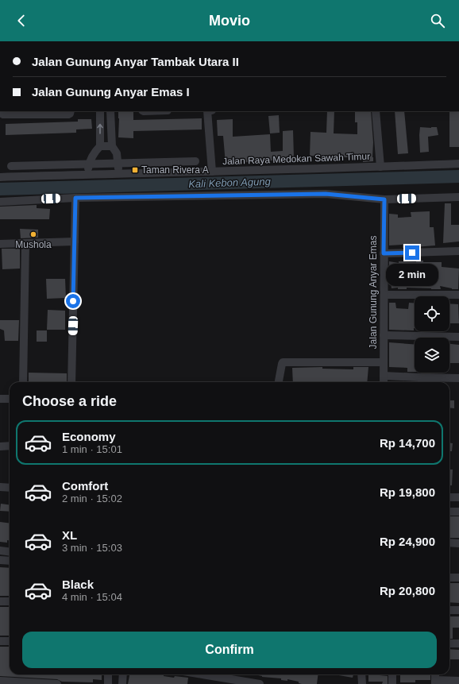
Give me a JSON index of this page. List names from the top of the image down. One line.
{"streets":{"street":["Jalan Raya Medokan Sawah Timur","Jalan Gunung Anyar Emas"]},"water":["Kali Kebon Agung"],"places":{"transit":["Taman Rivera A"],"other":["Mushola"]},"page":{"header":"Movio","banner":["Jalan Gunung Anyar Tambak Utara II","Jalan Gunung Anyar Emas I"],"bubble":"2 min","heading":"Choose a ride","list":[{"name":"Economy","note":"1 min · 15:01","value":"Rp 14,700"},{"name":"Comfort","note":"2 min · 15:02","value":"Rp 19,800"},{"name":"XL","note":"3 min · 15:03","value":"Rp 24,900"},{"name":"Black","note":"4 min · 15:04","value":"Rp 20,800"}],"buttons":"Confirm"}}
